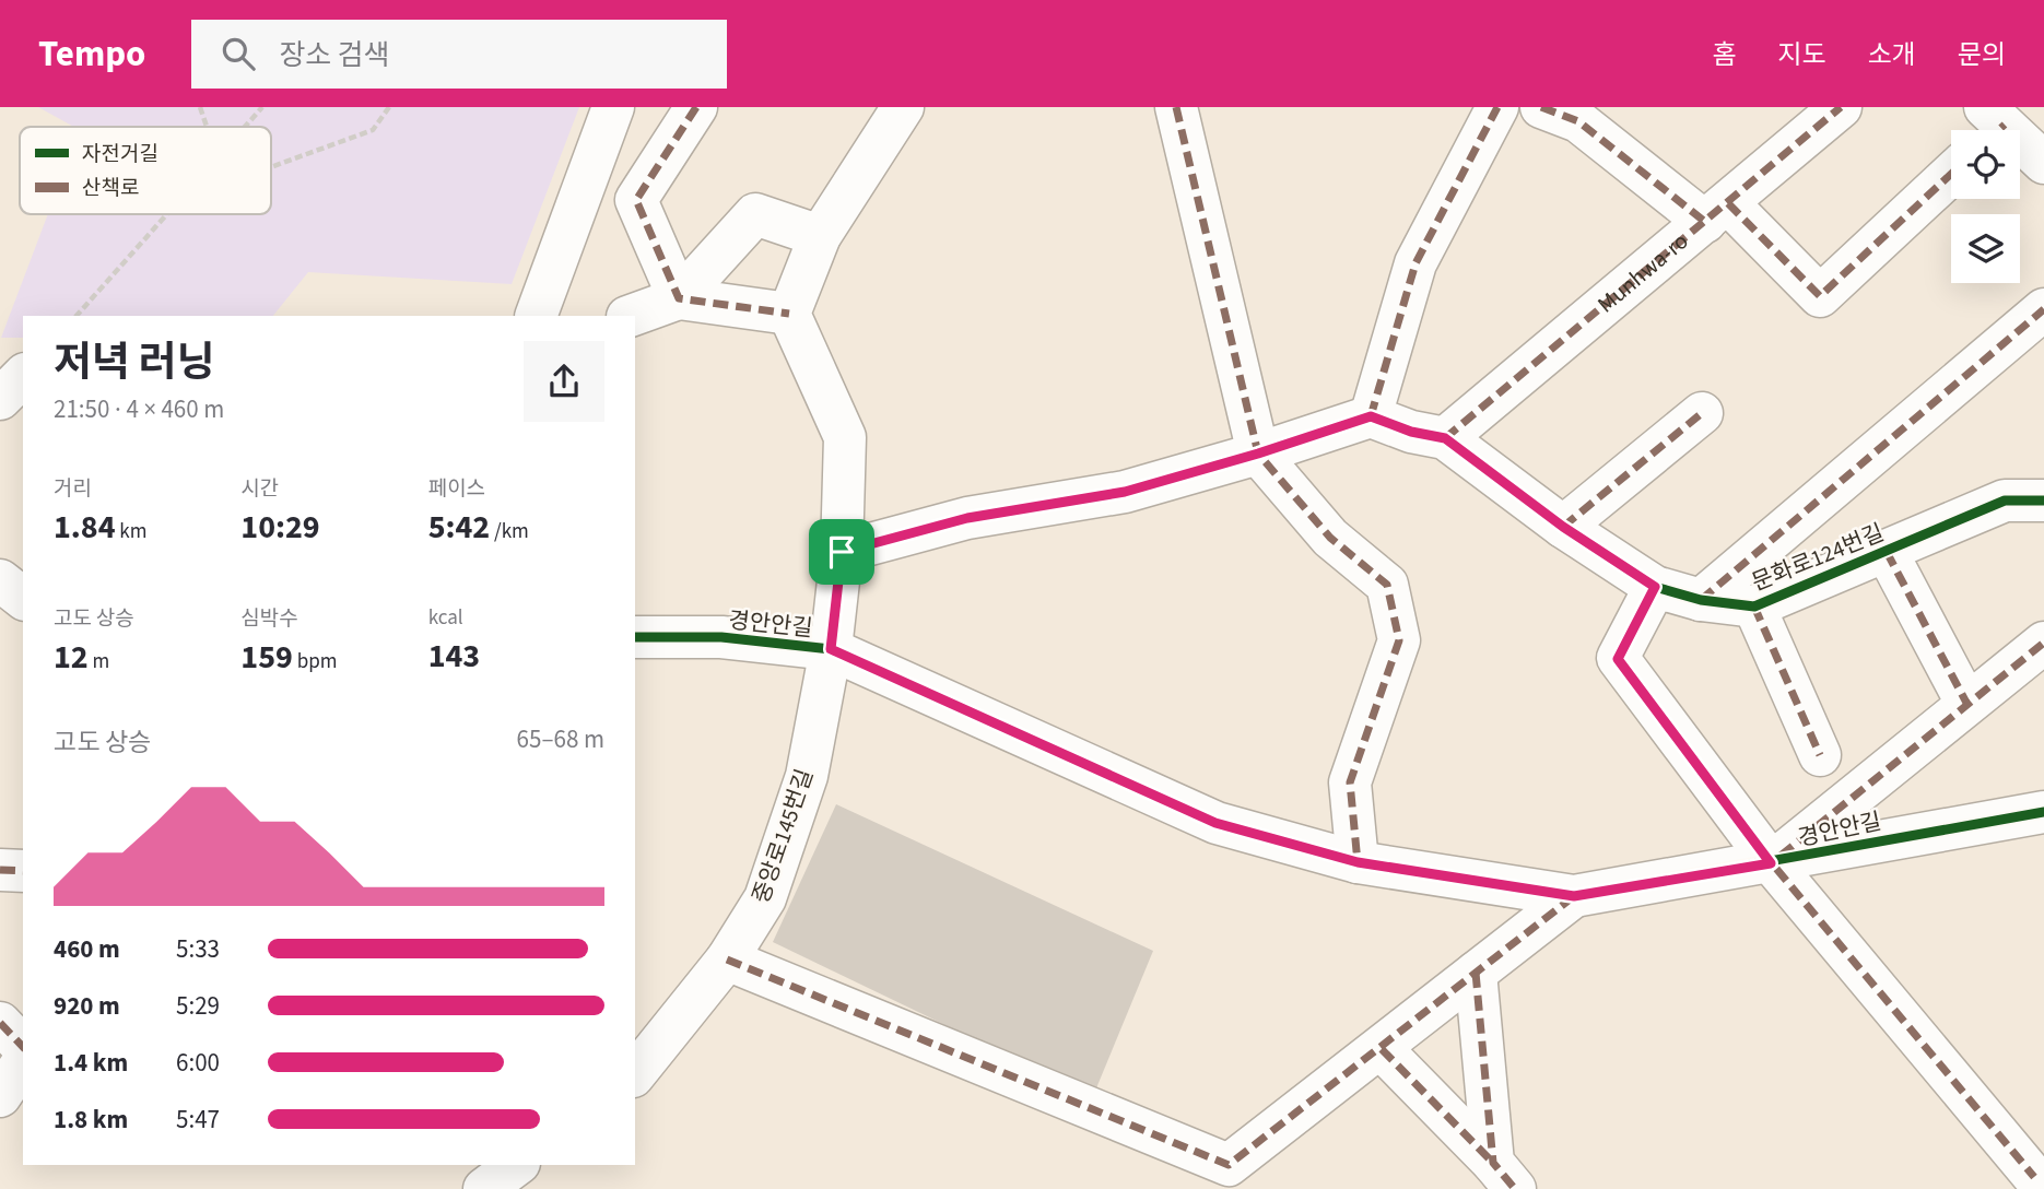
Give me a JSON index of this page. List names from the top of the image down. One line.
{"streets":{"street":["Munhwa-ro","문화로124번길","경안안길","중앙로145번길"]},"crossings":[["Munhwa-ro","문화로124번길"],["경안안길","중앙로145번길"]],"legend":["자전거길","산책로"],"page":{"header":"Tempo","search":"장소 검색","nav":["홈","지도","소개","문의"],"heading":["저녁 러닝","21:50 · 4 × 460 m"],"stats":[["거리","1.84 km"],["시간","10:29"],["페이스","5:42 /km"],["고도 상승","12 m"],["심박수","159 bpm"],["kcal","143"]],"chart":["고도 상승","65–68 m"],"list":[{"name":"460 m","note":"5:33"},{"name":"920 m","note":"5:29"},{"name":"1.4 km","note":"6:00"},{"name":"1.8 km","note":"5:47"}]}}
